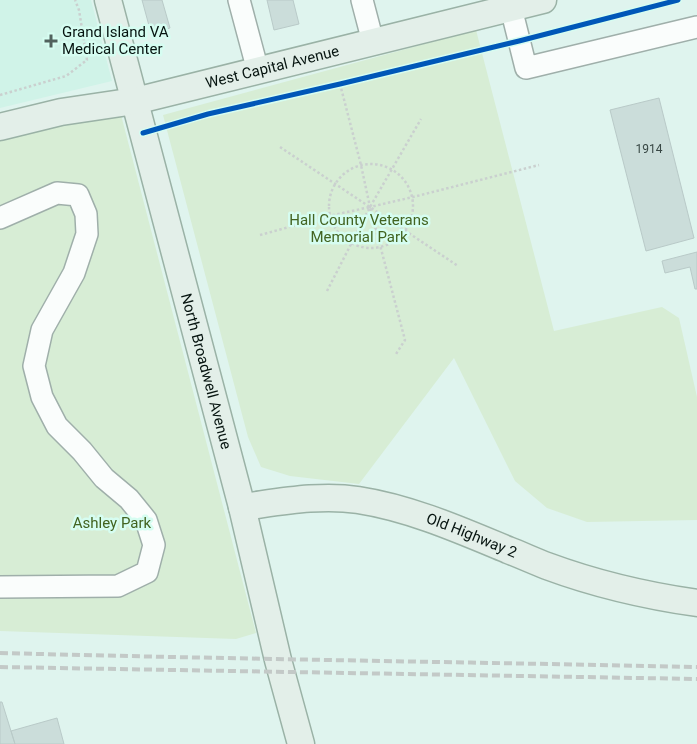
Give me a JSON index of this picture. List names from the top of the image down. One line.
{"streets":{"main road":["West Capital Avenue","North Broadwell Avenue","Old Highway 2"]},"crossings":[["West Capital Avenue","North Broadwell Avenue"],["North Broadwell Avenue","Old Highway 2"]],"parks":["Hall County Veterans Memorial Park","Ashley Park"],"places":{"health":["Grand Island VA Medical Center"]},"house_numbers":["1914"]}
